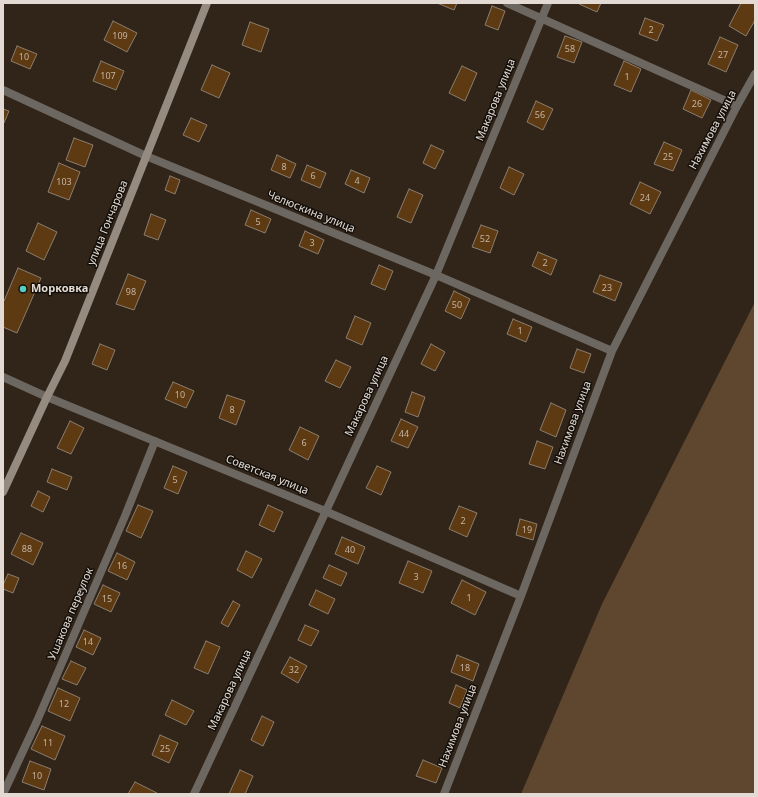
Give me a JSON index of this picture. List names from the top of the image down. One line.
{"streets":{"street":["Макарова улица","Нахимова улица","Челюскина улица","улица Гончарова","Советская улица","Ушакова переулок"]},"crossings":[["Макарова улица","Челюскина улица"],["Макарова улица","Советская улица"],["Нахимова улица","Челюскина улица"],["Нахимова улица","Советская улица"],["Челюскина улица","улица Гончарова"],["улица Гончарова","Советская улица"],["Советская улица","Ушакова переулок"]],"places":["Морковка"],"house_numbers":["2","109","58","27","10","107","1","26","56","25","8","6","4","103","24","5","52","3","2","23","98","50","1","10","8","44","6","5","2","19","88","40","16","3","1","15","14","18","32","12","11","25","10"]}
